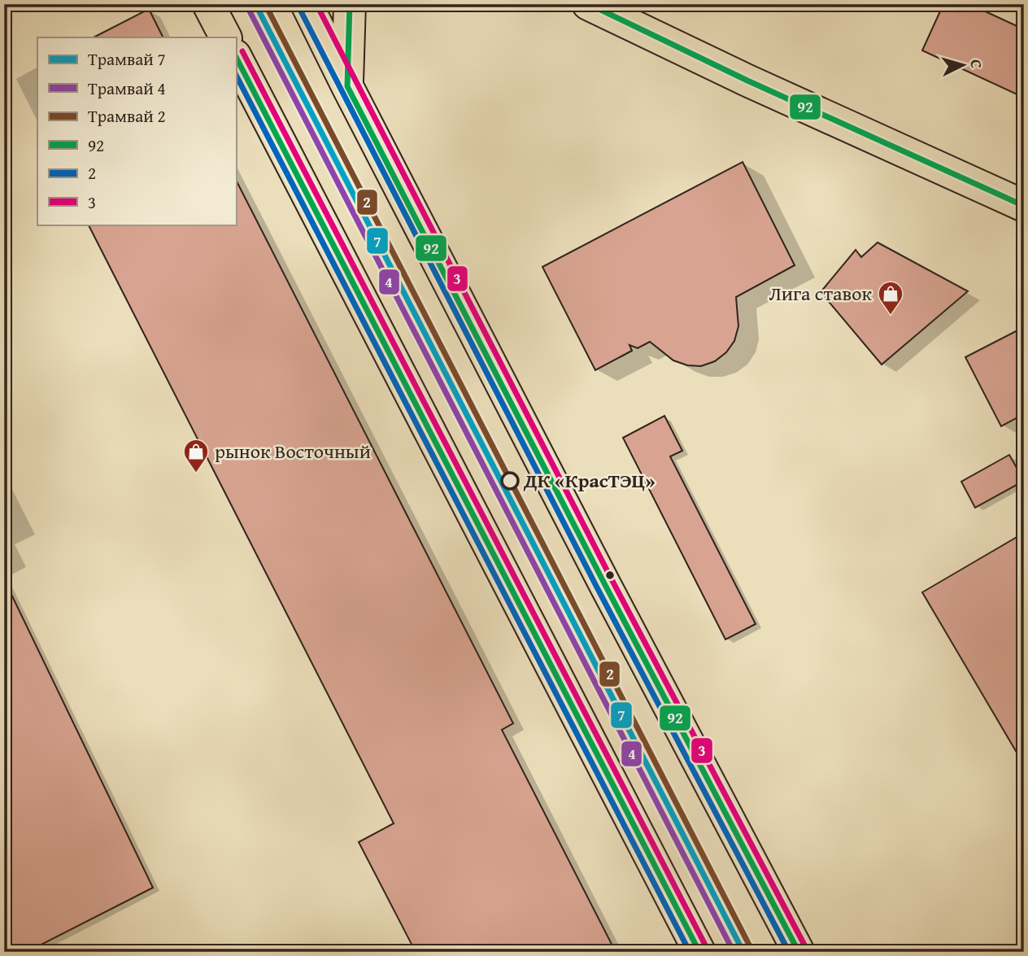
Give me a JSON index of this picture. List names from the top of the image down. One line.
{"places":{"shop":["Лига ставок","рынок Восточный"],"other":["ДК «КрасТЭЦ»"]},"lines":["tram line 7","tram line 2","transit line 92","transit line 3","tram line 4","transit line 2"],"legend":["Трамвай 7","Трамвай 4","Трамвай 2","92","2","3"],"north":"right"}
